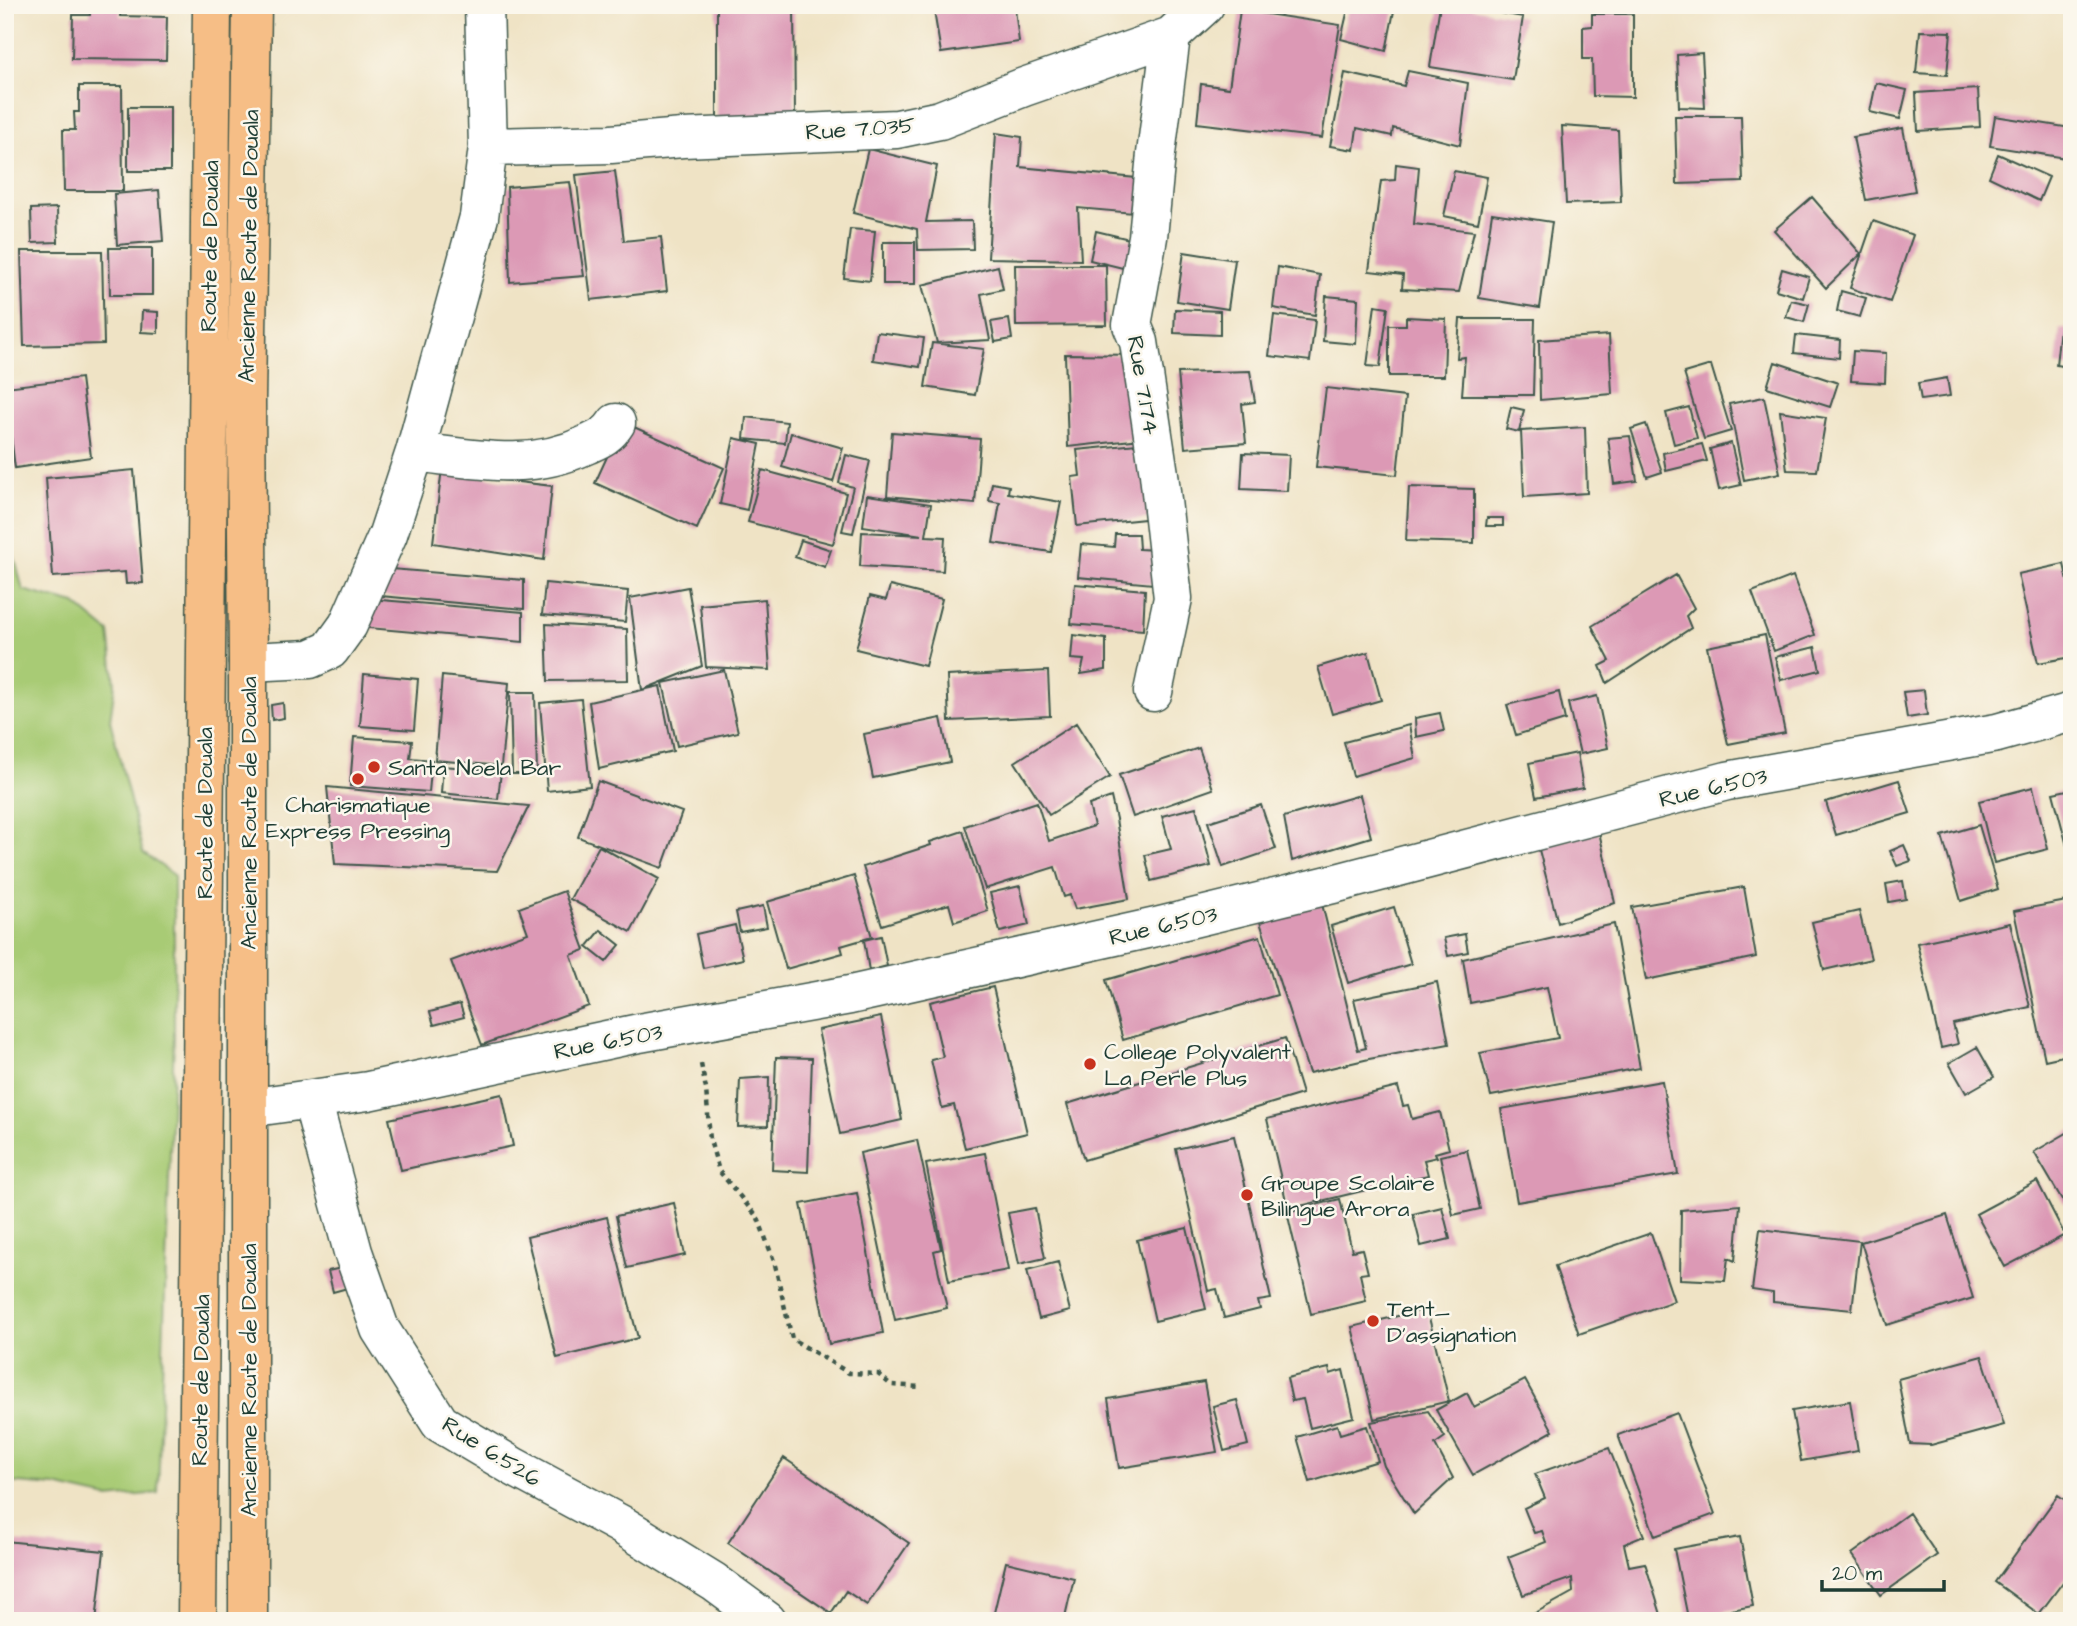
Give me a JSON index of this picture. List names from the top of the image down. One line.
{"streets":{"main road":["Route de Douala","Ancienne Route de Douala"],"street":["Rue 7.035","Rue 7.174","Rue 6.503","Rue 6.526"]},"crossings":[["Rue 7.035","Rue 7.174"],["Ancienne Route de Douala","Rue 6.503"],["Rue 6.503","Rue 6.526"]],"places":["Santa Noela Bar","Charismatique Express Pressing","College Polyvalent La Perle Plus","Groupe Scolaire Bilingue Arora","Tent_ D'assignation"],"scale_bar":"20 m"}
